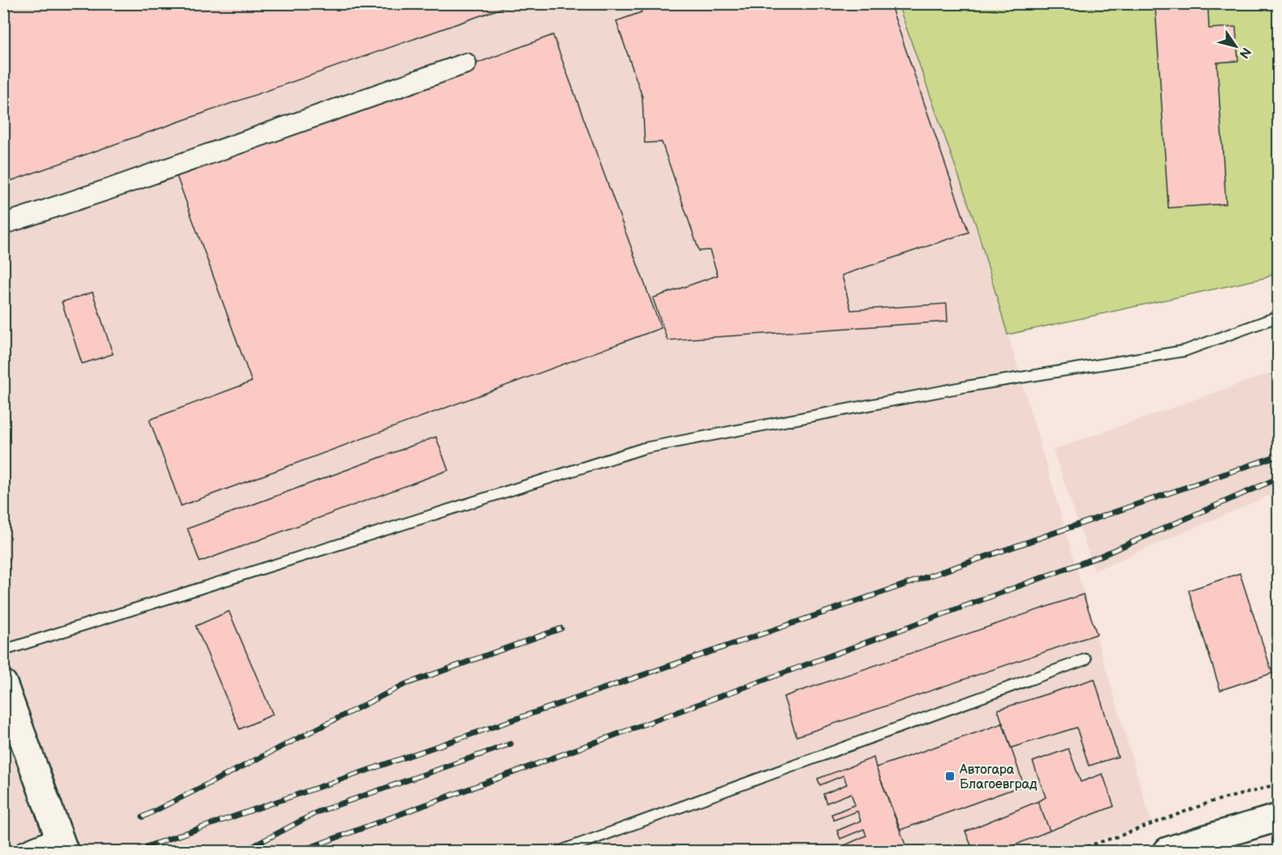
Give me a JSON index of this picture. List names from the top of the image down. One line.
{"places":{"transit":["Автогара Благоевград"]},"north":"bottom right"}
